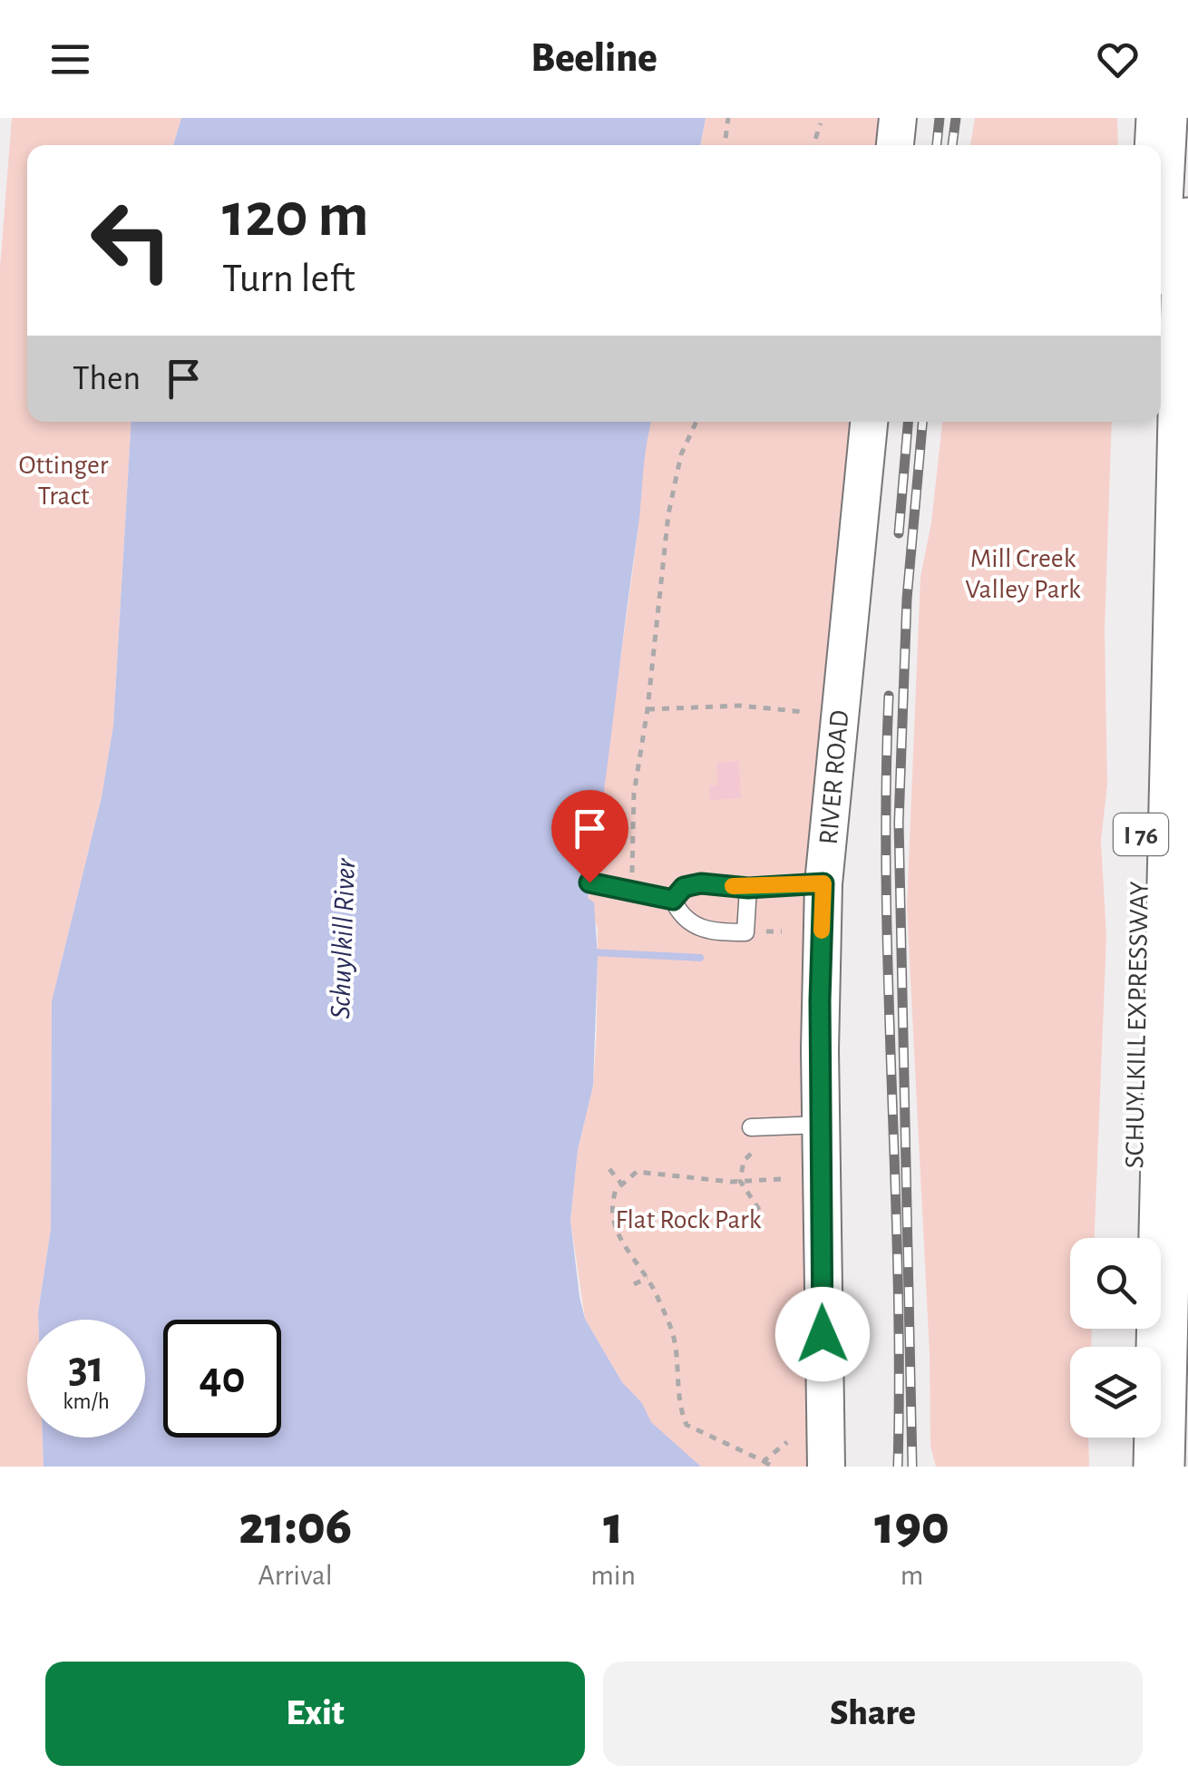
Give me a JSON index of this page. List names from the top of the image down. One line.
{"streets":{"highway":["I 76","SCHUYLKILL EXPRESSWAY"],"street":["RIVER ROAD"]},"water":["Schuylkill River"],"parks":["Ottinger Tract","Mill Creek Valley Park","Flat Rock Park"],"page":{"header":"Beeline","turn":["120 m","Turn left"],"then":"Then","speed":"31 km/h","limit":"40","eta":["21:06","Arrival","1","min","190","m"],"buttons":["Exit","Share"]}}
